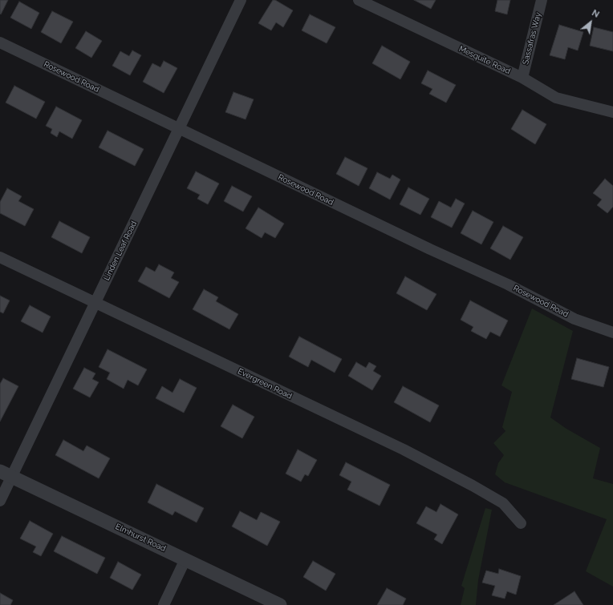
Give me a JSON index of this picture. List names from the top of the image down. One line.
{"streets":{"street":["Sassafras Way","Mesquite Road","Rosewood Road","Linden Leaf Road","Evergreen Road","Elmhurst Road"]},"crossings":[["Sassafras Way","Mesquite Road"],["Rosewood Road","Linden Leaf Road"],["Linden Leaf Road","Evergreen Road"],["Linden Leaf Road","Elmhurst Road"]],"north":"top right"}
